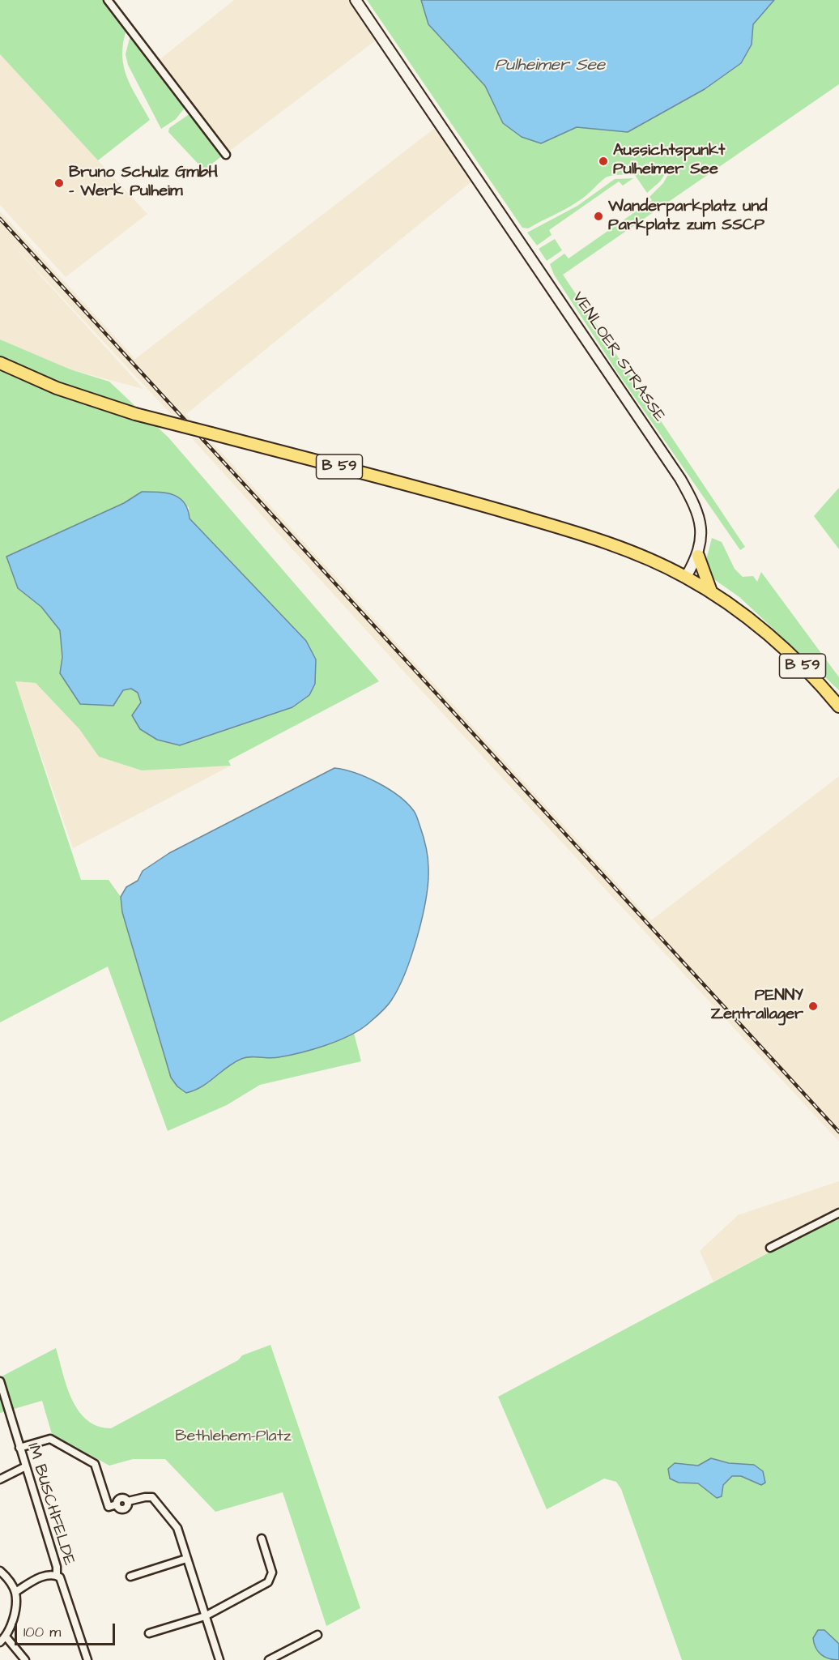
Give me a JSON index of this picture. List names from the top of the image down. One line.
{"streets":{"main road":["VENLOER STRASSE","B 59"],"street":["IM BUSCHFELDE"]},"crossings":[["VENLOER STRASSE","B 59"]],"water":["Pulheimer See"],"parks":["Bethlehem-Platz"],"places":["Aussichtspunkt Pulheimer See","Bruno Schulz GmbH - Werk Pulheim","Wanderparkplatz und Parkplatz zum SSCP","PENNY Zentrallager"],"scale_bar":"100 m"}
